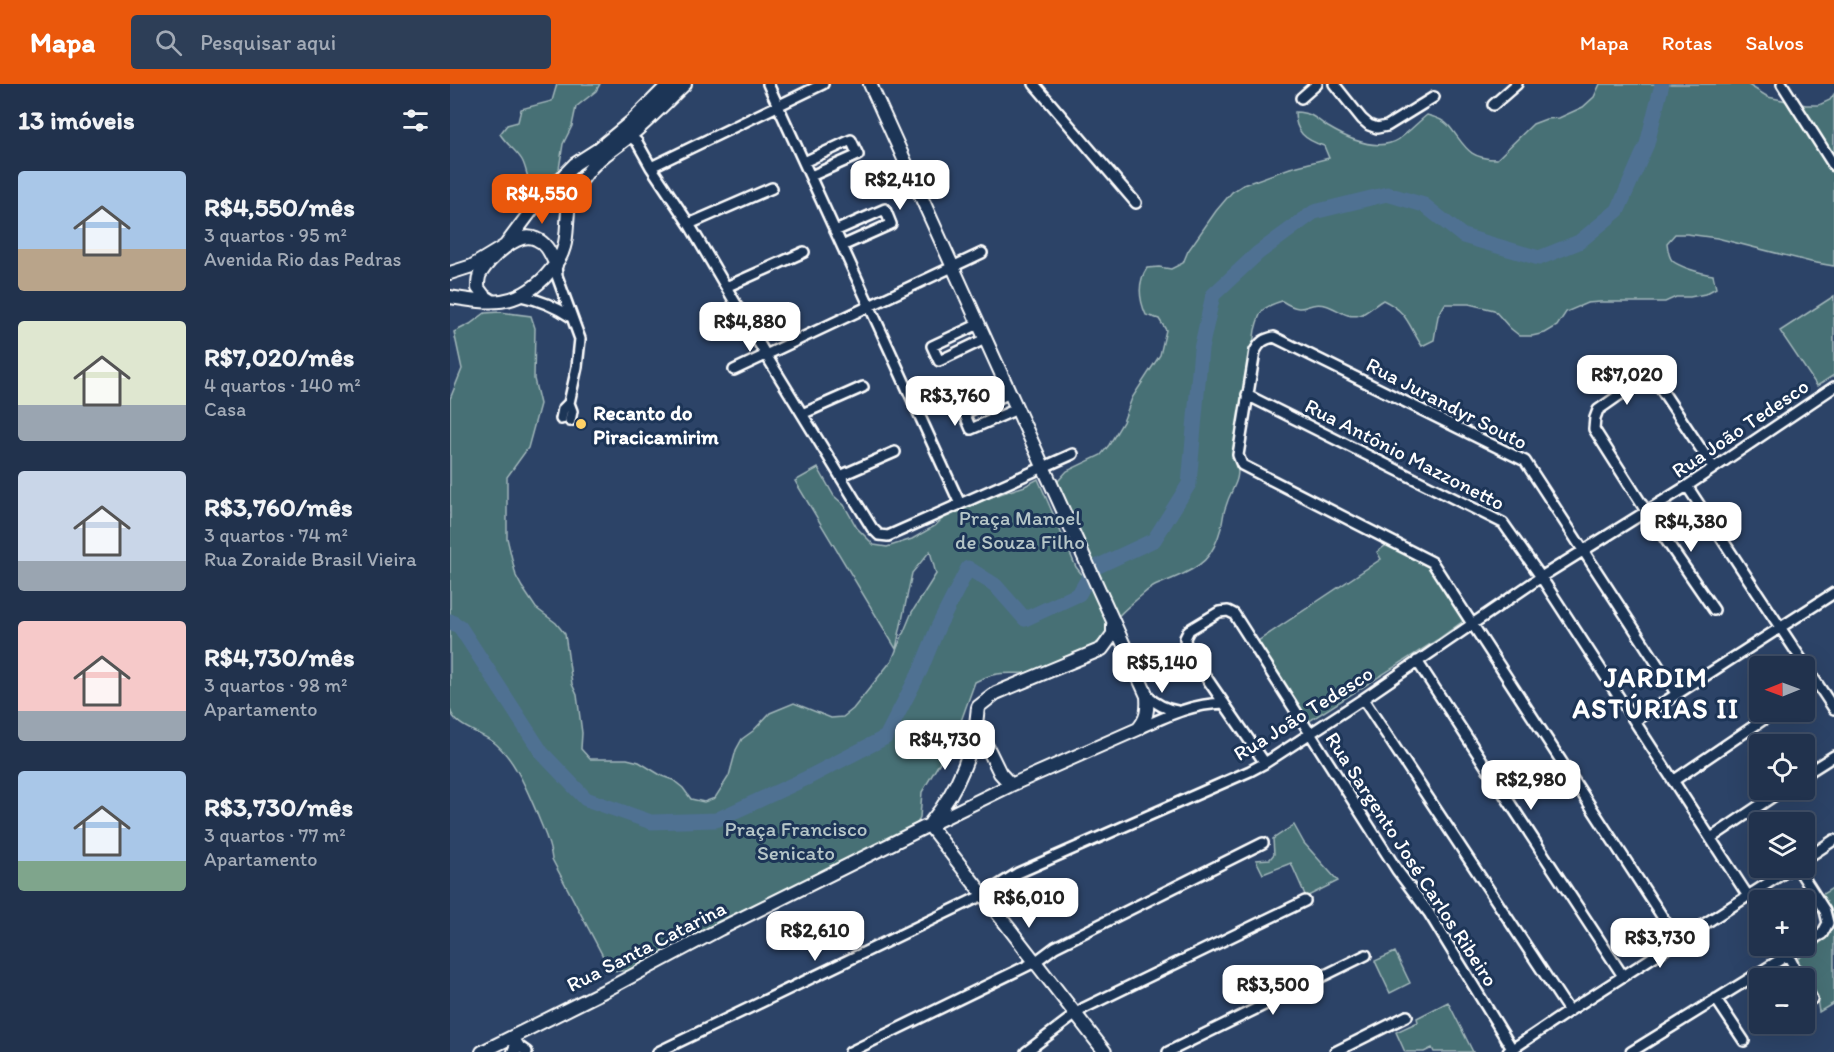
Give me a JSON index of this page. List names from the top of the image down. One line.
{"streets":{"street":["Rua Jurandyr Souto","Rua João Tedesco","Rua Antônio Mazzonetto","Rua Sargento José Carlos Ribeiro","Rua Santa Catarina"]},"crossings":[["Rua Jurandyr Souto","Rua João Tedesco"],["Rua Jurandyr Souto","Rua Antônio Mazzonetto"],["Rua João Tedesco","Rua Antônio Mazzonetto"],["Rua João Tedesco","Rua Sargento José Carlos Ribeiro"],["Rua Sargento José Carlos Ribeiro","Rua Santa Catarina"]],"districts":["JARDIM ASTÚRIAS II"],"parks":["Praça Manoel de Souza Filho","Praça Francisco Senicato"],"places":["Recanto do Piracicamirim"],"north":"left","page":{"header":"Mapa","search":"Pesquisar aqui","nav":["Mapa","Rotas","Salvos"],"heading":"13 imóveis","list":[{"name":"R$4,550/mês","note":"3 quartos · 95 m² · Avenida Rio das Pedras"},{"name":"R$7,020/mês","note":"4 quartos · 140 m² · Casa"},{"name":"R$3,760/mês","note":"3 quartos · 74 m² · Rua Zoraide Brasil Vieira"},{"name":"R$4,730/mês","note":"3 quartos · 98 m² · Apartamento"},{"name":"R$3,730/mês","note":"3 quartos · 77 m² · Apartamento"}],"price":["R$2,410","R$4,550","R$4,880","R$7,020","R$3,760","R$4,380","R$5,140","R$4,730","R$2,980","R$6,010","R$2,610","R$3,730","R$3,500"],"map_buttons":["+","−"]}}
